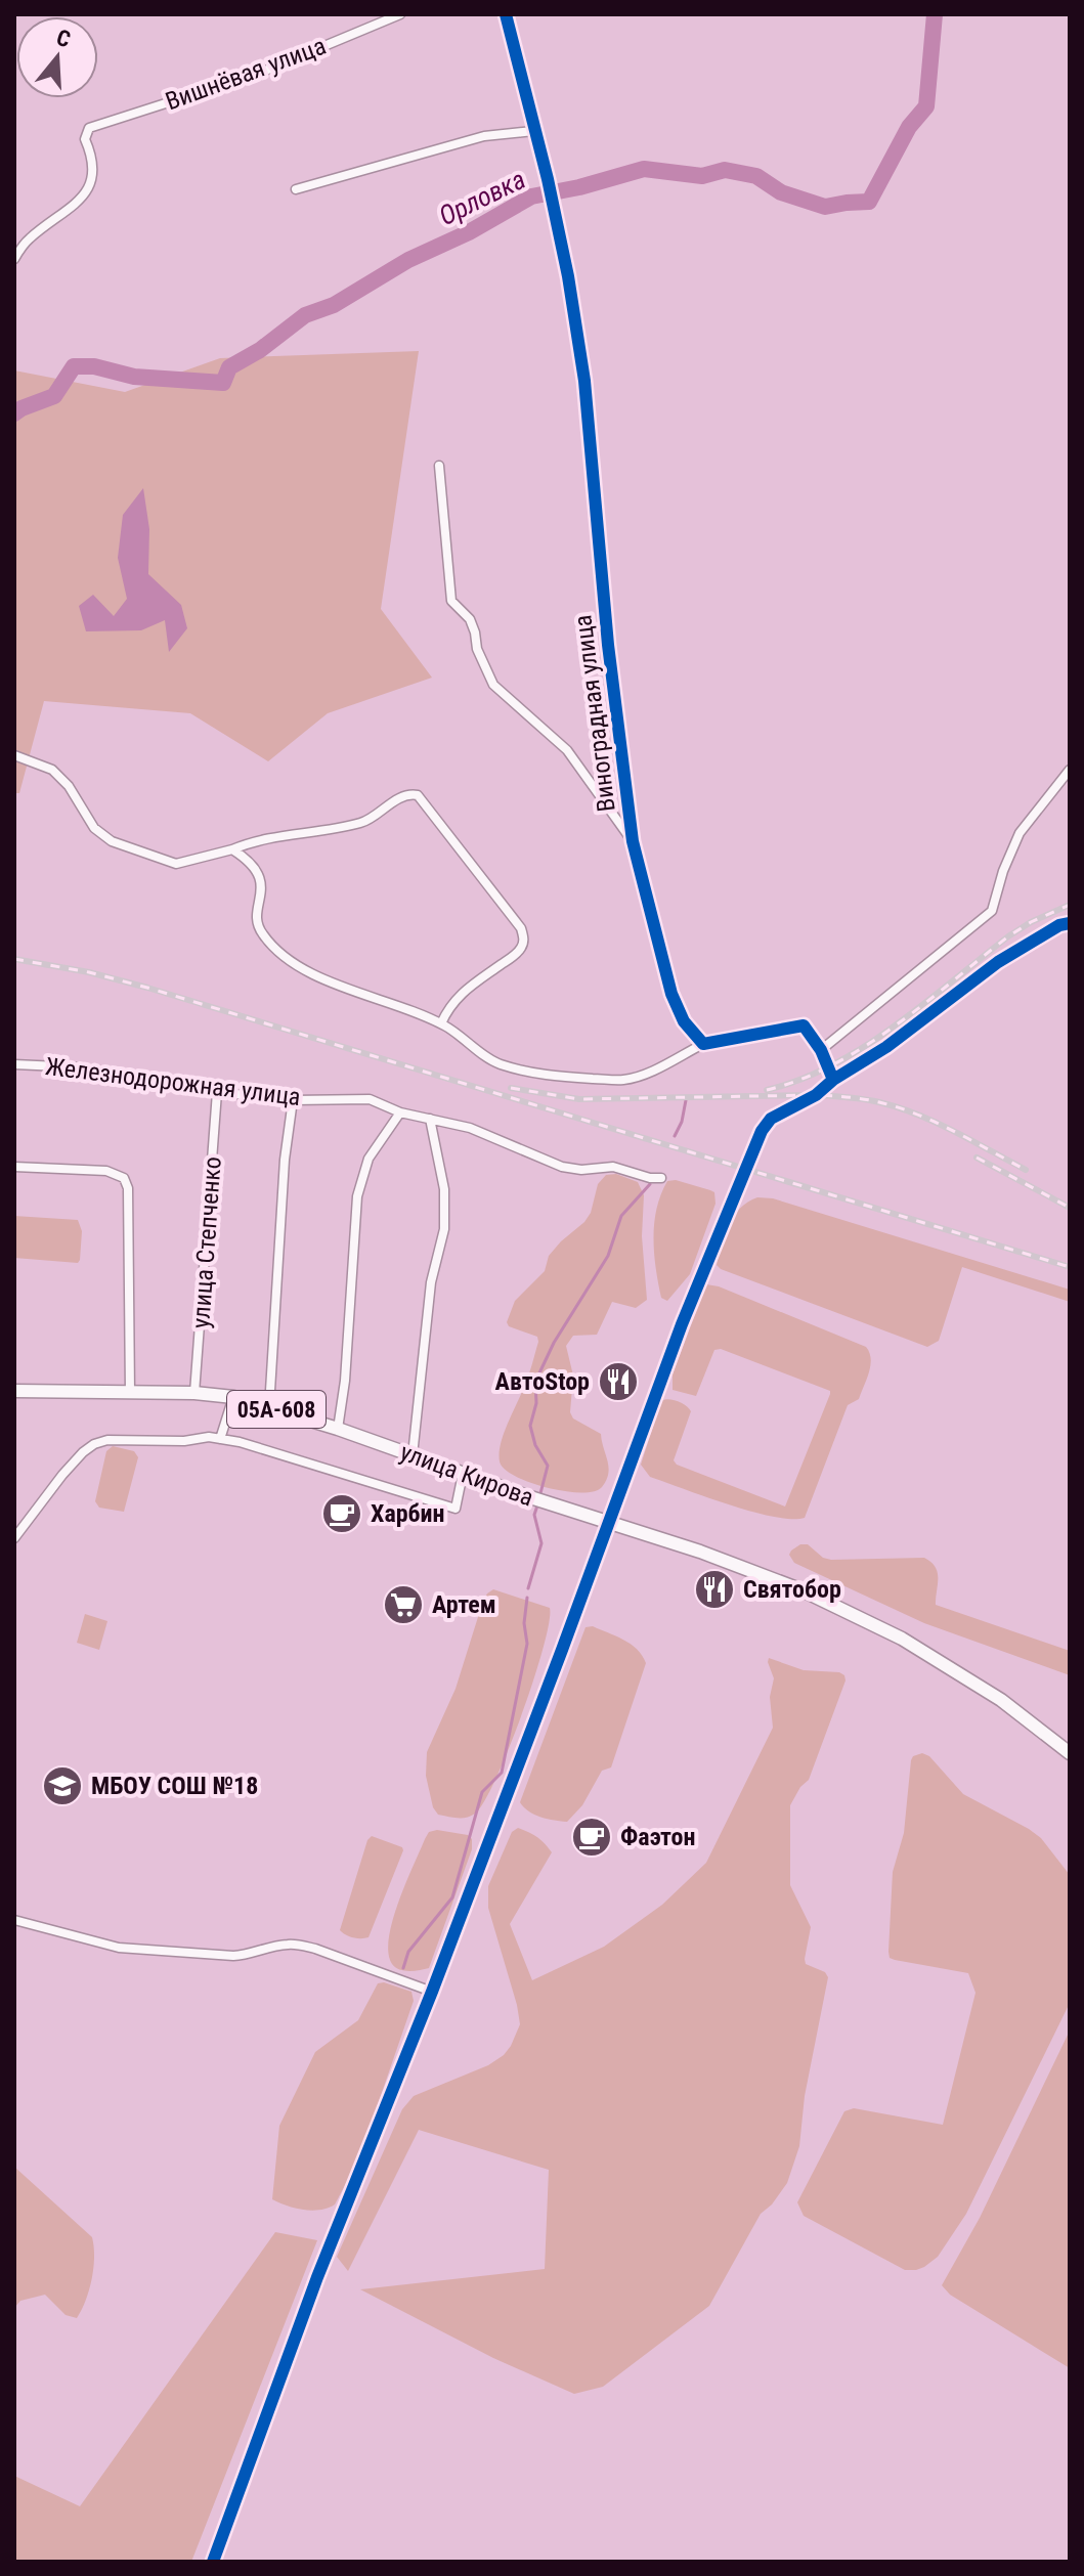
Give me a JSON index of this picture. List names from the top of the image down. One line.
{"streets":{"main road":["05А-608","улица Кирова"],"street":["Вишнёвая улица","Виноградная улица","Железнодорожная улица","улица Степченко"]},"crossings":[["Железнодорожная улица","улица Степченко"],["улица Степченко","улица Кирова"]],"water":["Орловка"],"places":{"restaurant":["АвтоStop","Святобор"],"cafe":["Харбин","Фаэтон"],"supermarket":["Артем"],"school or university":["МБОУ СОШ №18"]},"north":"top"}
